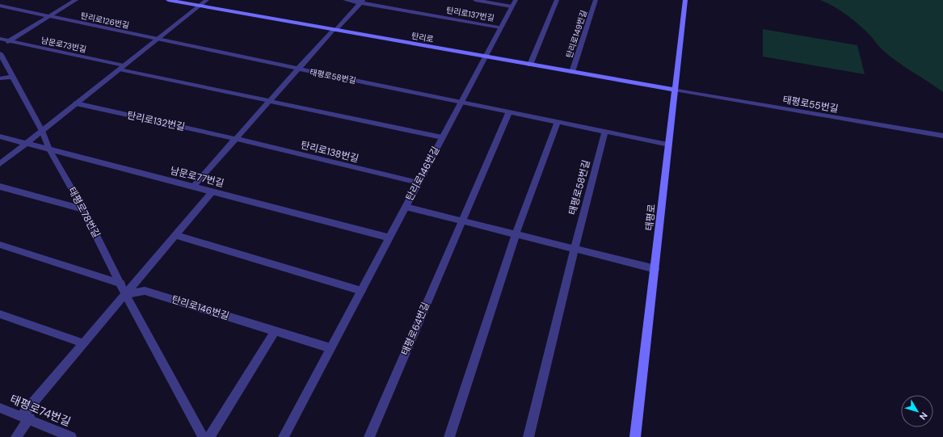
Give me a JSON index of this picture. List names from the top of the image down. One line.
{"streets":{"main road":["탄리로","태평로"],"street":["탄리로137번길","탄리로126번길","탄리로149번길","남문로73번길","태평로58번길","태평로55번길","탄리로132번길","탄리로138번길","탄리로146번길","남문로77번길","태평로78번길","태평로64번길","태평로74번길"]},"crossings":[["탄리로137번길","탄리로146번길"],["탄리로126번길","남문로73번길"],["탄리로126번길","태평로58번길"],["탄리로149번길","탄리로"],["탄리로","태평로55번길"],["탄리로","탄리로146번길"],["탄리로","태평로"],["태평로58번길","탄리로146번길"],["태평로58번길","태평로"],["태평로55번길","태평로"],["탄리로132번길","탄리로138번길"],["탄리로138번길","탄리로146번길"],["탄리로146번길","남문로77번길"],["탄리로146번길","태평로78번길"],["남문로77번길","태평로78번길"]],"north":"bottom right"}
